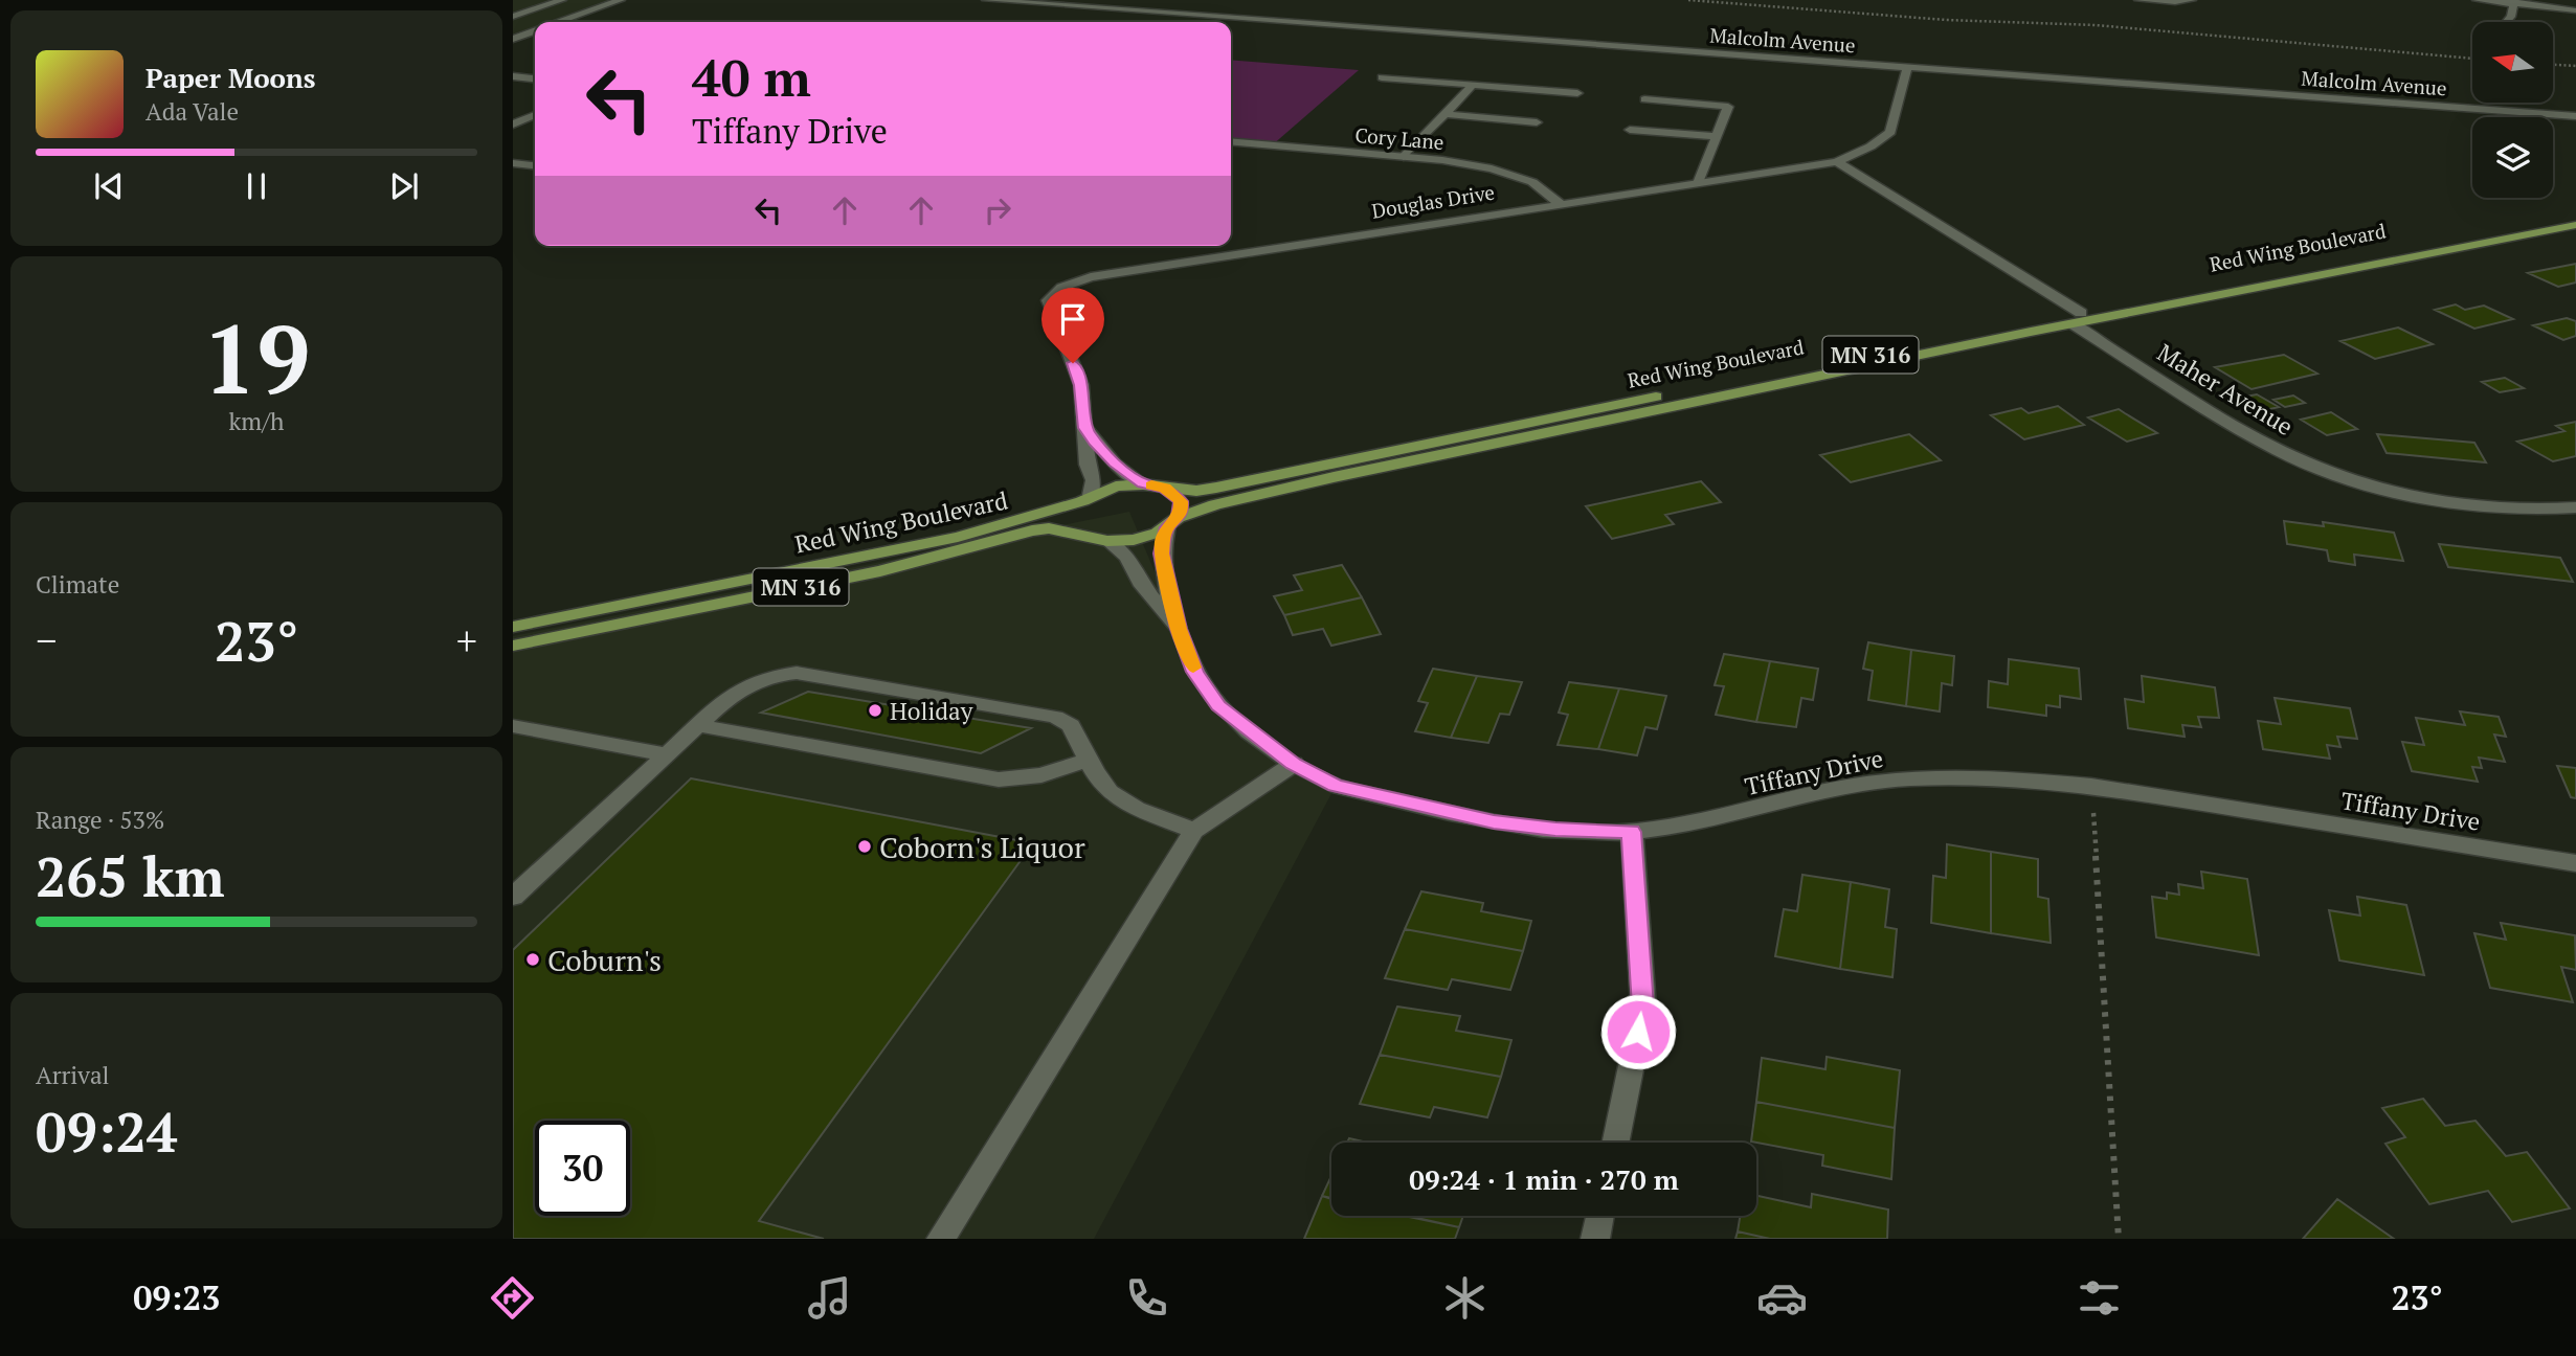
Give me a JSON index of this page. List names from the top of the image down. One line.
{"streets":{"main road":["Red Wing Boulevard","MN 316"],"street":["Malcolm Avenue","Cory Lane","Douglas Drive","Maher Avenue","Tiffany Drive"]},"crossings":[["Malcolm Avenue","Douglas Drive"],["Cory Lane","Douglas Drive"],["Douglas Drive","Red Wing Boulevard"],["Douglas Drive","Maher Avenue"],["Red Wing Boulevard","Maher Avenue"]],"places":["Holiday","Coborn's Liquor","Coburn's"],"north":"left","page":{"turn":["40 m","Tiffany Drive"],"song":["Paper Moons","Ada Vale"],"tile":[["19","km/h"],"Climate",["Range · 53%","265 km"],["Arrival","09:24"]],"heat":["−","23°","+"],"limit":"30","trip":"09:24 · 1 min · 270 m","tabs":["09:23","23°"]}}
